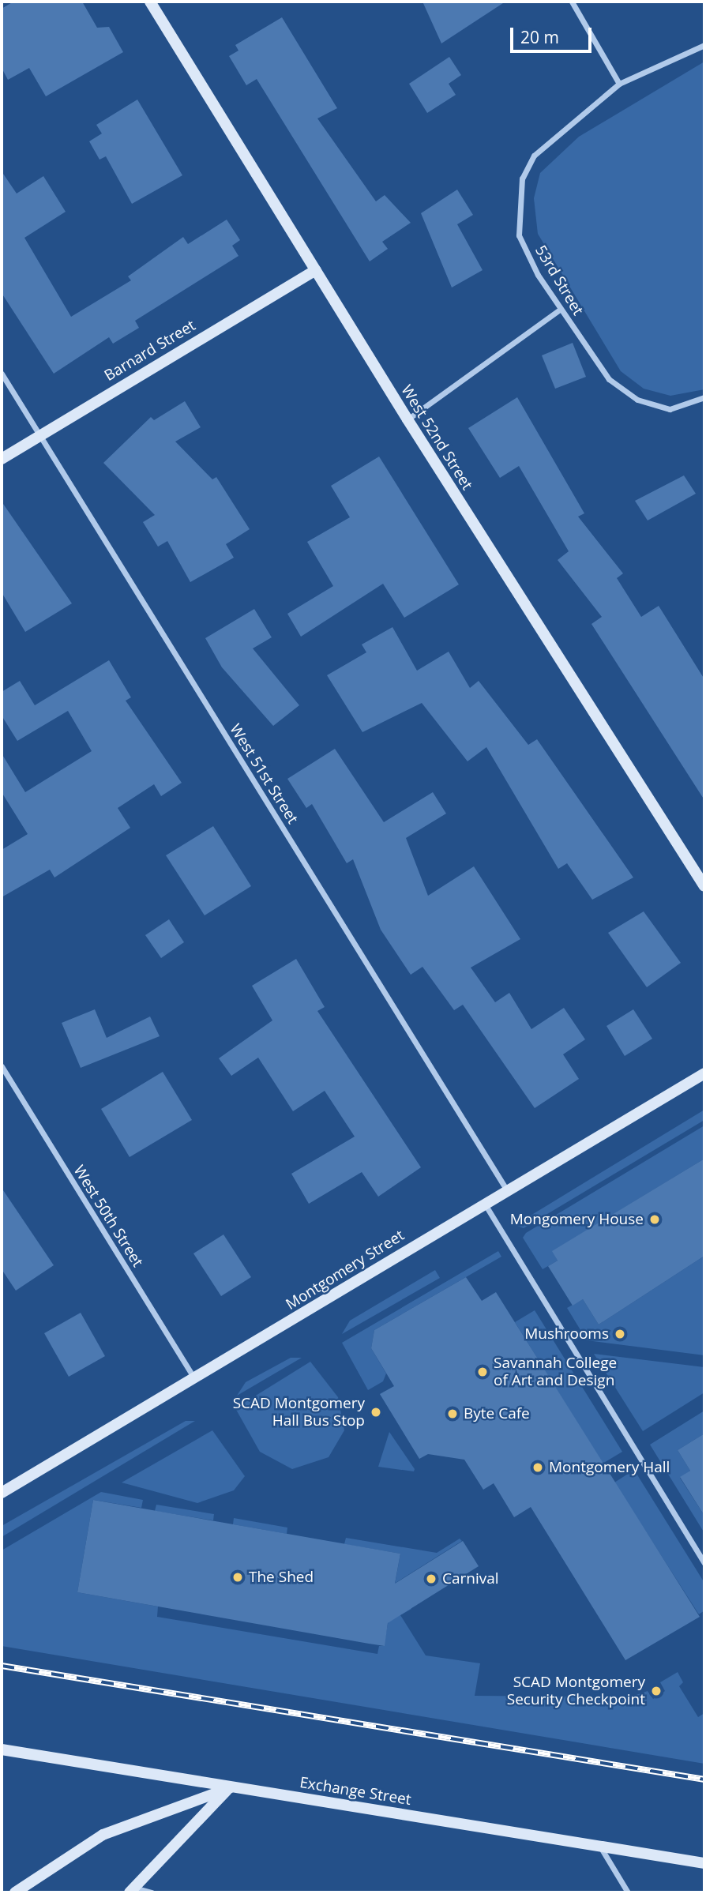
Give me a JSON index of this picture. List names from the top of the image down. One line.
{"streets":{"main road":["Barnard Street","West 52nd Street","Montgomery Street","Exchange Street"],"street":["53rd Street","West 51st Street","West 50th Street"]},"crossings":[["Barnard Street","West 52nd Street"],["Barnard Street","West 51st Street"],["West 51st Street","Montgomery Street"],["West 50th Street","Montgomery Street"]],"places":["Mongomery House","Mushrooms","Savannah College of Art and Design","SCAD Montgomery Hall Bus Stop","Byte Cafe","Montgomery Hall","The Shed","Carnival","SCAD Montgomery Security Checkpoint"],"scale_bar":"20 m"}
